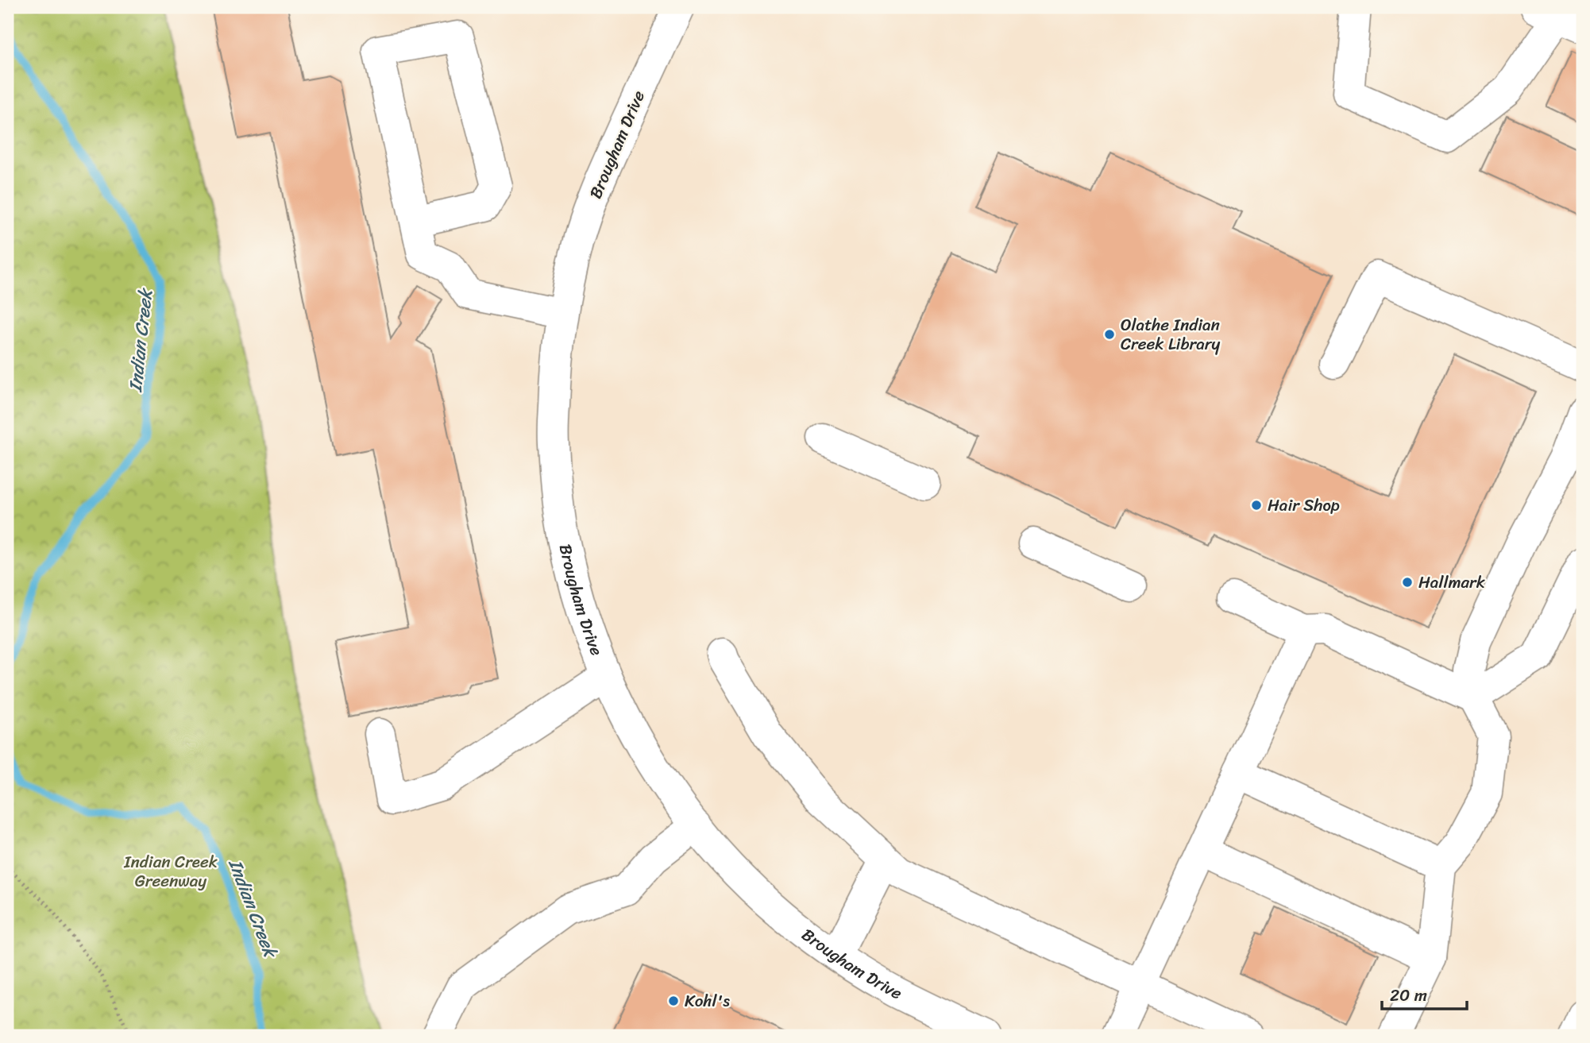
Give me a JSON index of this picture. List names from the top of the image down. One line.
{"streets":{"street":["Brougham Drive"]},"water":["Indian Creek"],"parks":["Indian Creek Greenway"],"places":["Olathe Indian Creek Library","Hair Shop","Hallmark","Kohl's"],"scale_bar":"20 m"}
